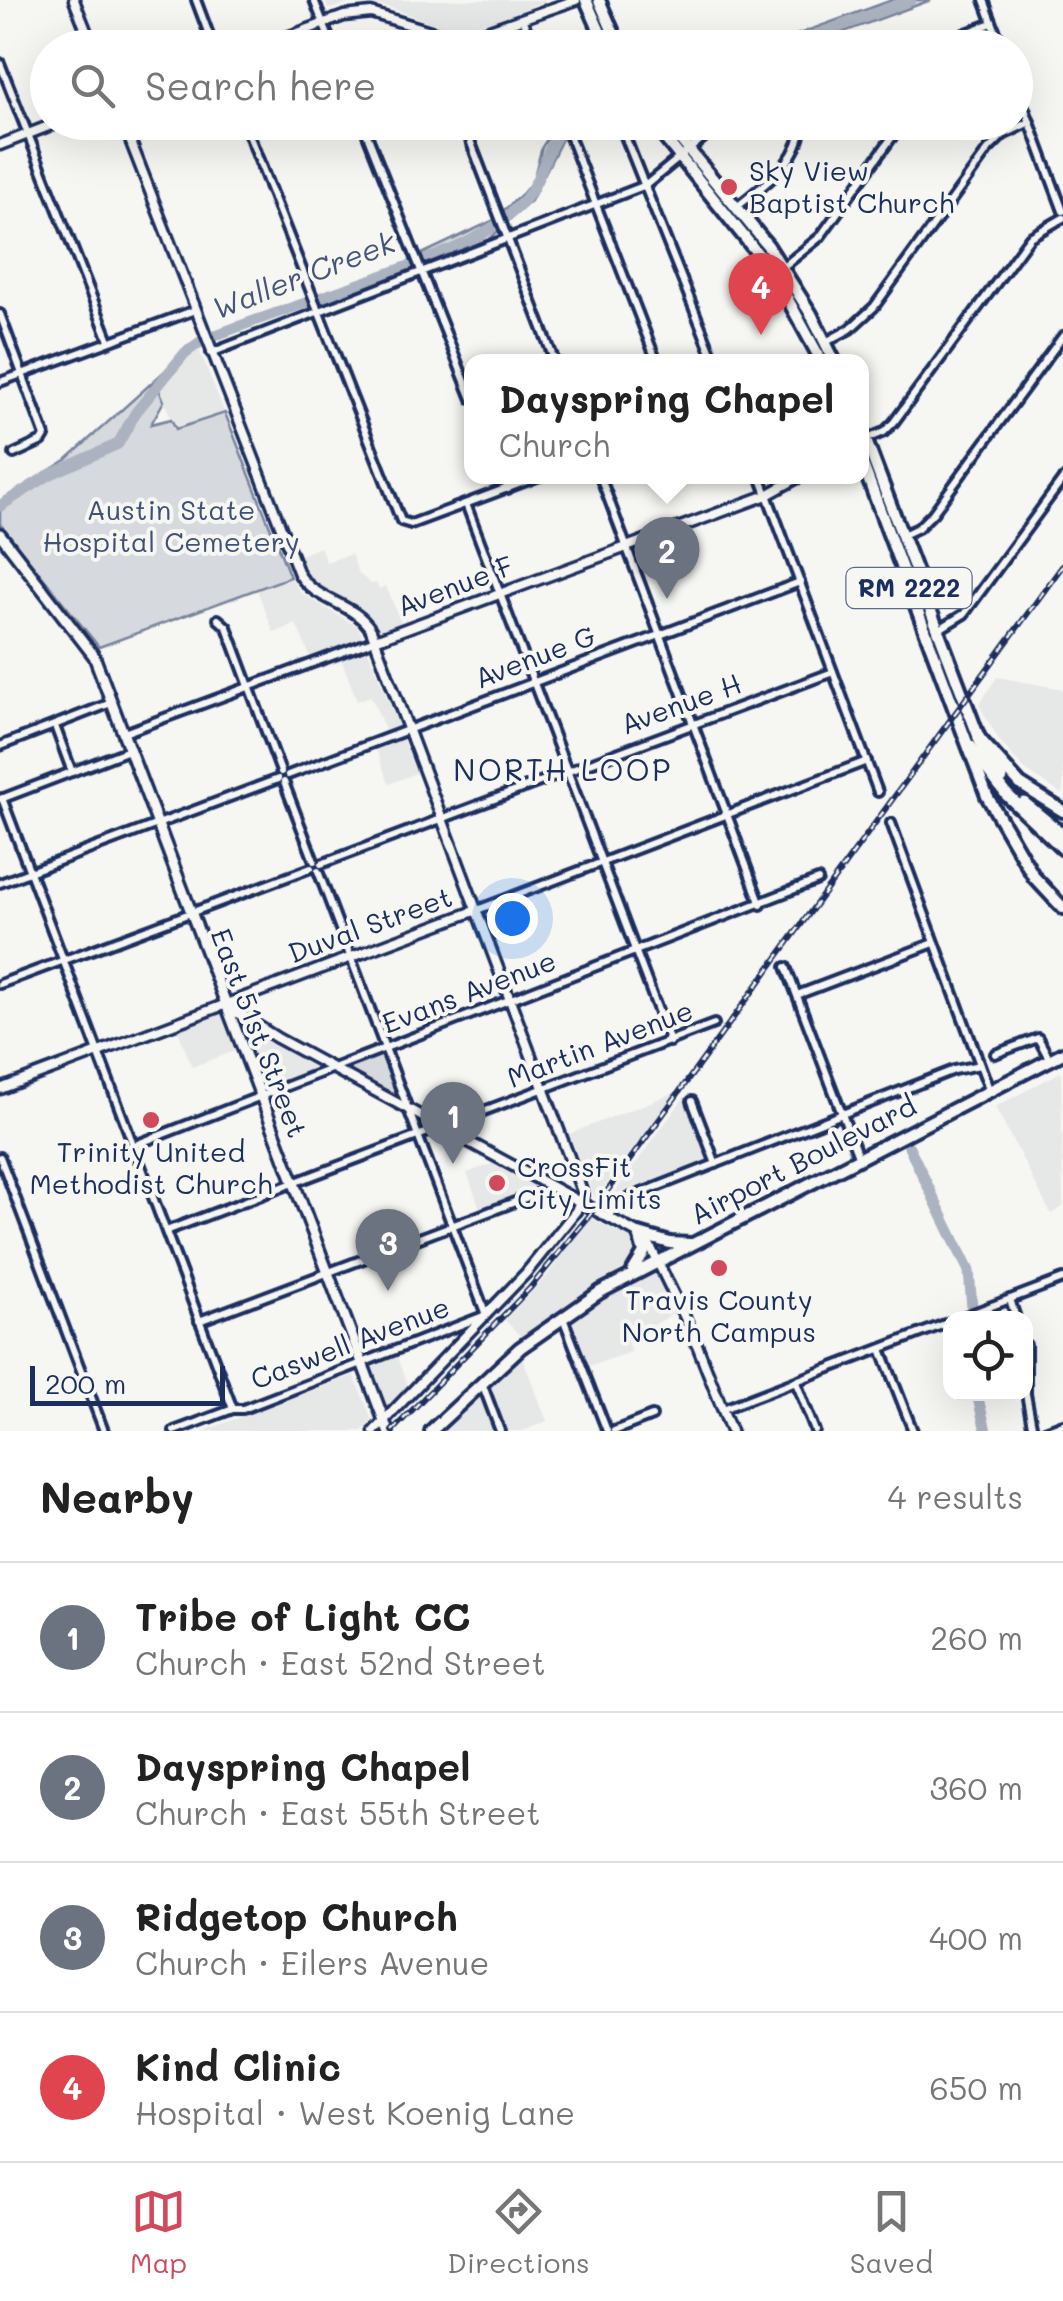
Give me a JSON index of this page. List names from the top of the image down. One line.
{"streets":{"highway":["RM 2222"],"main road":["East 51st Street","Airport Boulevard"],"street":["Avenue F","Avenue G","Avenue H","Duval Street","Evans Avenue","Martin Avenue","Caswell Avenue"]},"crossings":[["Avenue F","East 51st Street"],["Avenue G","East 51st Street"],["Avenue H","East 51st Street"],["Duval Street","East 51st Street"],["Evans Avenue","East 51st Street"],["East 51st Street","Martin Avenue"],["East 51st Street","Caswell Avenue"]],"districts":["NORTH LOOP"],"water":["Waller Creek"],"parks":["Austin State Hospital Cemetery"],"places":["Sky View Baptist Church","Trinity United Methodist Church","CrossFit City Limits","Travis County North Campus"],"scale_bar":"200 m","page":{"search":"Search here","pins":["4","2","1","3"],"popup":["Dayspring Chapel","Church"],"scale":"200 m","heading":["Nearby","4 results"],"list":[{"mark":"1","name":"Tribe of Light CC","note":"Church · East 52nd Street","value":"260 m"},{"mark":"2","name":"Dayspring Chapel","note":"Church · East 55th Street","value":"360 m"},{"mark":"3","name":"Ridgetop Church","note":"Church · Eilers Avenue","value":"400 m"},{"mark":"4","name":"Kind Clinic","note":"Hospital · West Koenig Lane","value":"650 m"}],"nav":["Map","Directions","Saved"]}}
